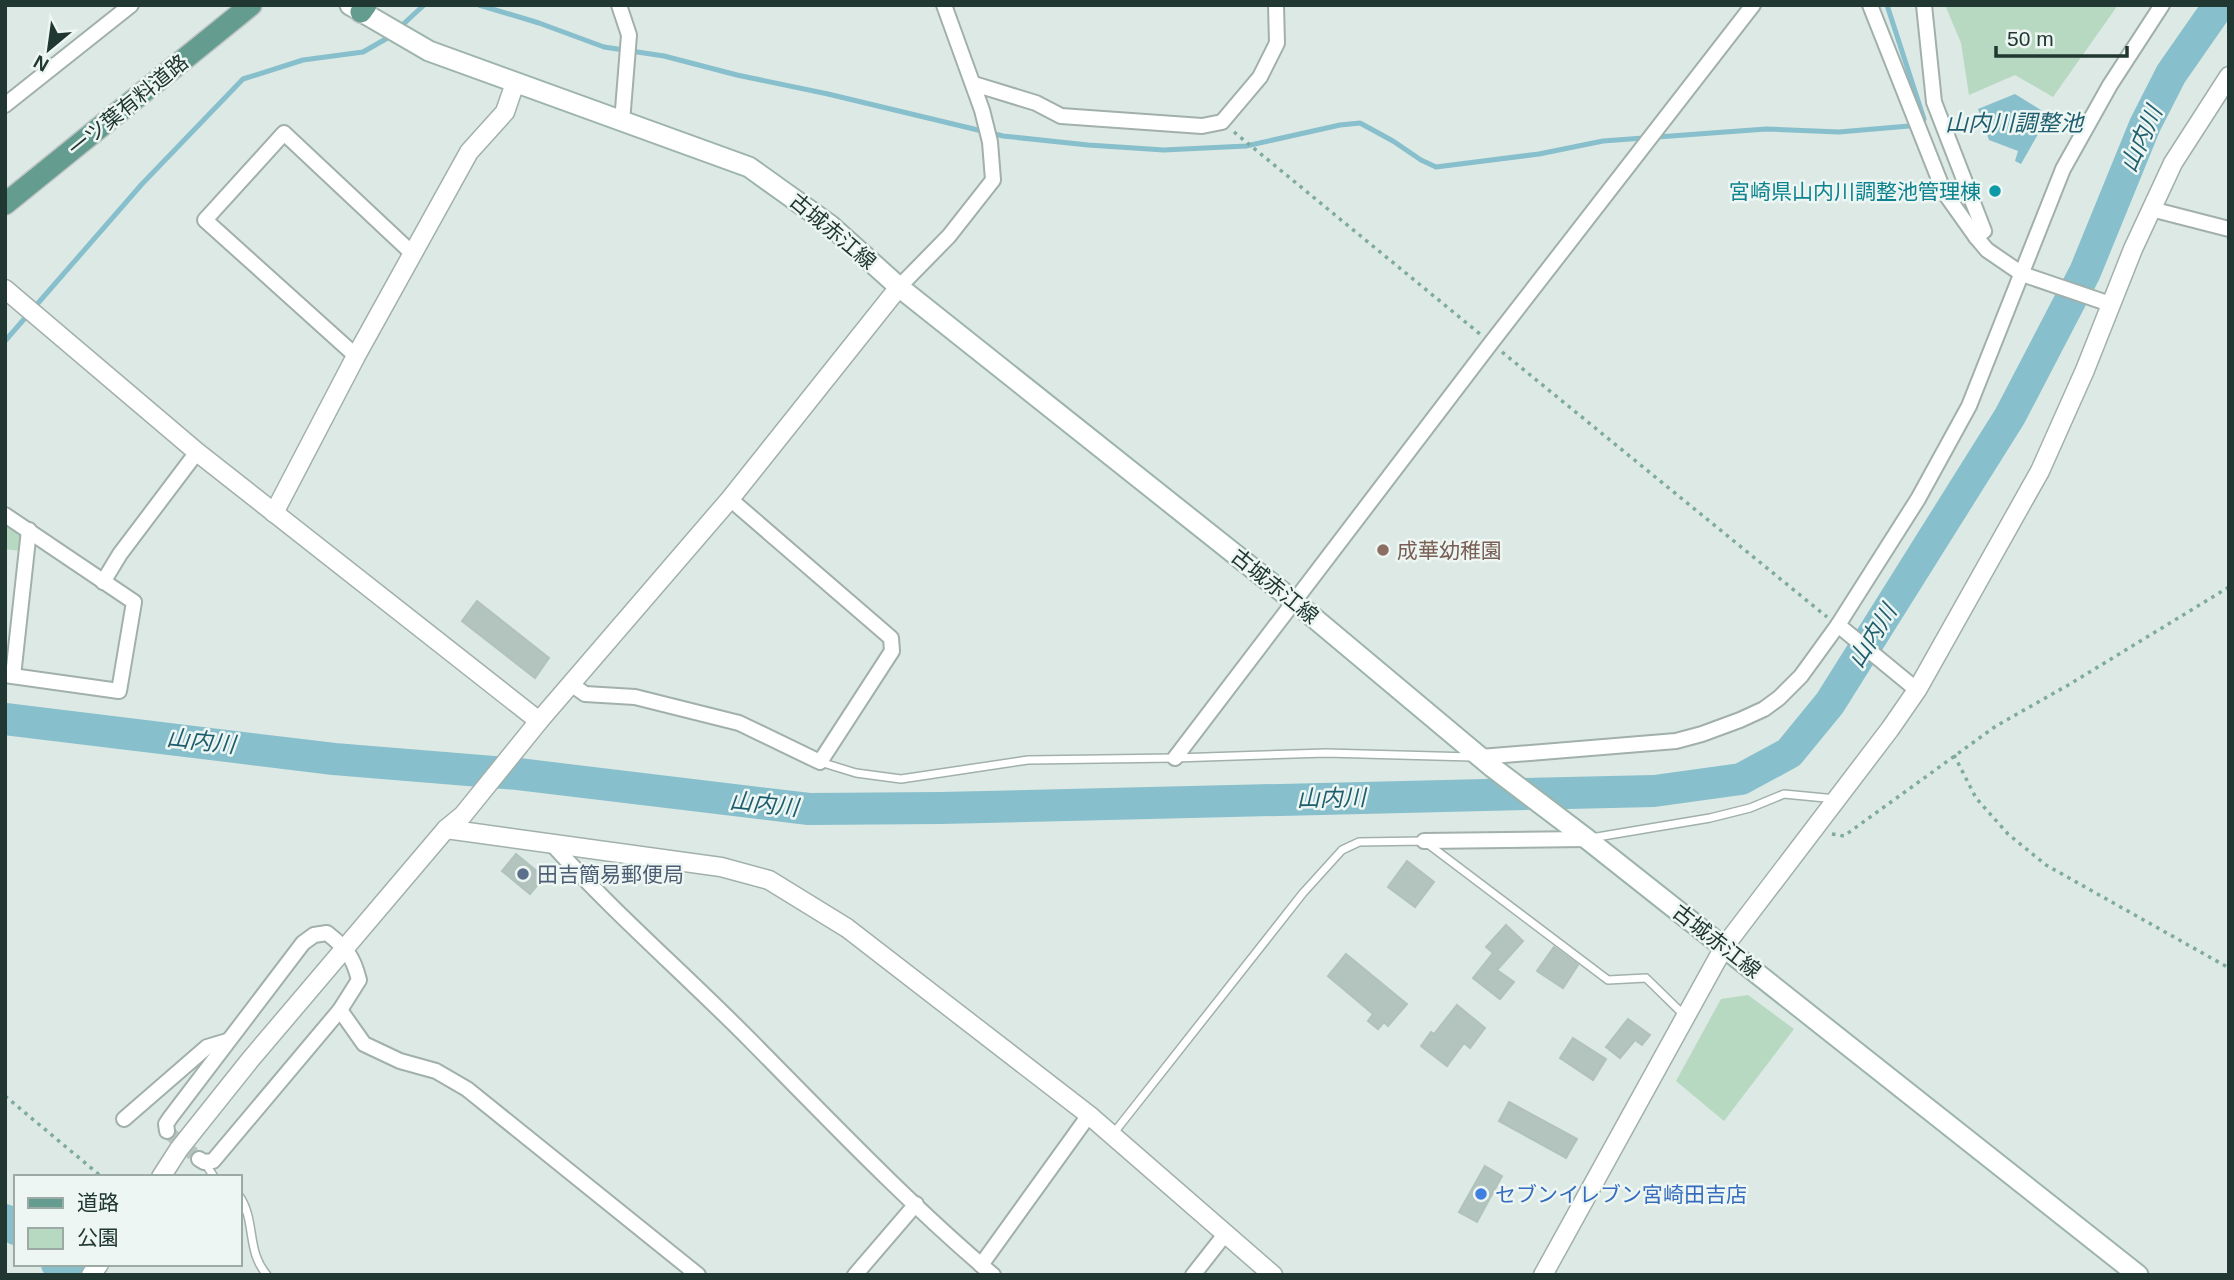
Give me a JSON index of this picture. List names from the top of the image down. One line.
{"streets":{"main road":["一ツ葉有料道路","古城赤江線"]},"water":["山内川調整池","山内川"],"places":["宮崎県山内川調整池管理棟","成華幼稚園","田吉簡易郵便局","セブンイレブン宮崎田吉店"],"legend":["道路","公園"],"scale_bar":"50 m","north":"bottom left"}
